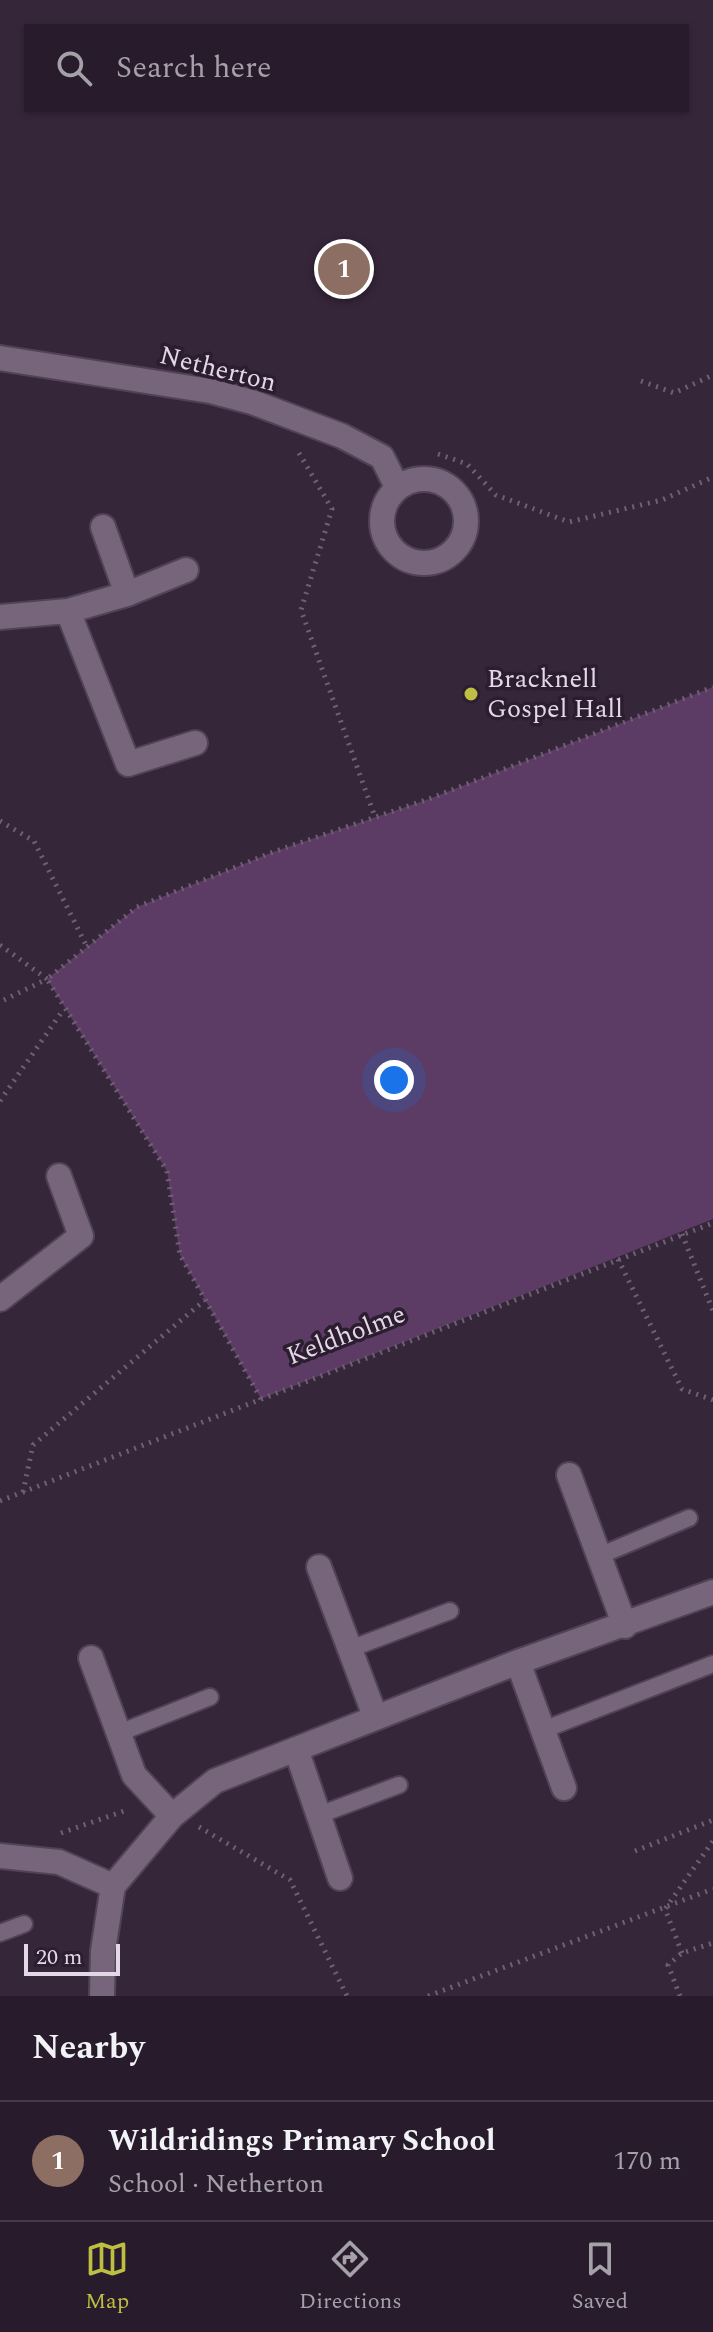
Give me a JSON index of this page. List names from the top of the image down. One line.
{"streets":{"street":["Netherton"],"path":["Keldholme"]},"places":["Bracknell Gospel Hall"],"scale_bar":"20 m","page":{"search":"Search here","pins":"1","scale":"20 m","heading":"Nearby","list":[{"mark":"1","name":"Wildridings Primary School","note":"School · Netherton","value":"170 m"}],"nav":["Map","Directions","Saved"]}}
